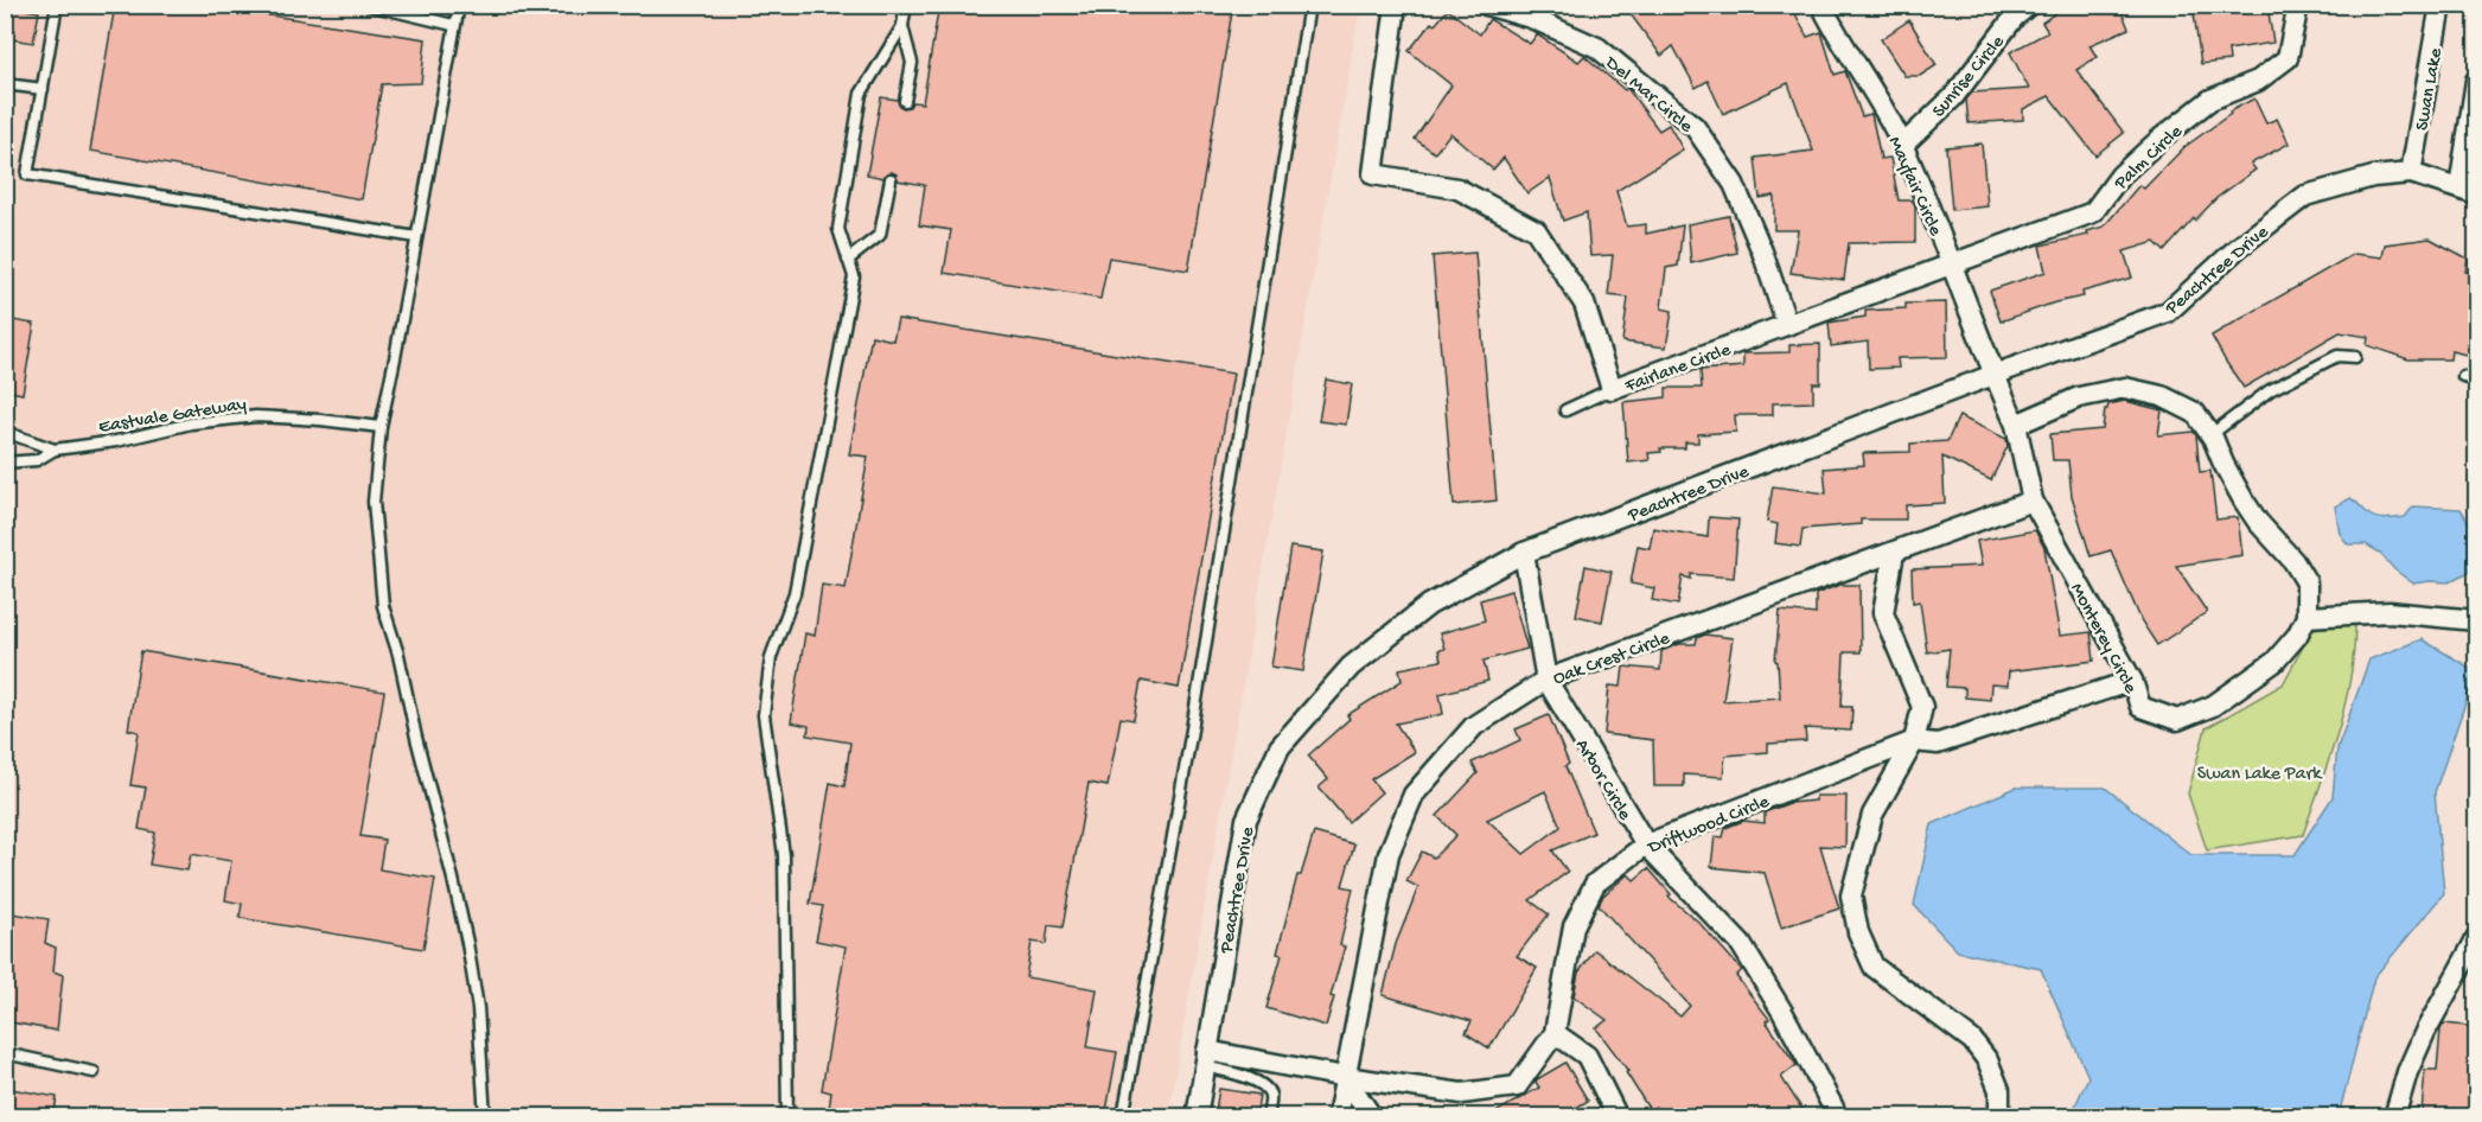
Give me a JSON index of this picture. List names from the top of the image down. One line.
{"streets":{"street":["Sunrise Circle","Swan Lake","Del Mar Circle","Palm Circle","Mayfair Circle","Peachtree Drive","Fairlane Circle","Monterey Circle","Oak Crest Circle","Arbor Circle","Driftwood Circle"],"lane":["Eastvale Gateway"]},"crossings":[["Sunrise Circle","Mayfair Circle"],["Swan Lake","Peachtree Drive"],["Del Mar Circle","Fairlane Circle"],["Palm Circle","Mayfair Circle"],["Palm Circle","Fairlane Circle"],["Mayfair Circle","Peachtree Drive"],["Mayfair Circle","Fairlane Circle"],["Mayfair Circle","Monterey Circle"],["Peachtree Drive","Arbor Circle"],["Peachtree Drive","Driftwood Circle"],["Monterey Circle","Oak Crest Circle"],["Monterey Circle","Driftwood Circle"],["Oak Crest Circle","Arbor Circle"],["Oak Crest Circle","Driftwood Circle"],["Arbor Circle","Driftwood Circle"]],"parks":["Swan Lake Park"]}
